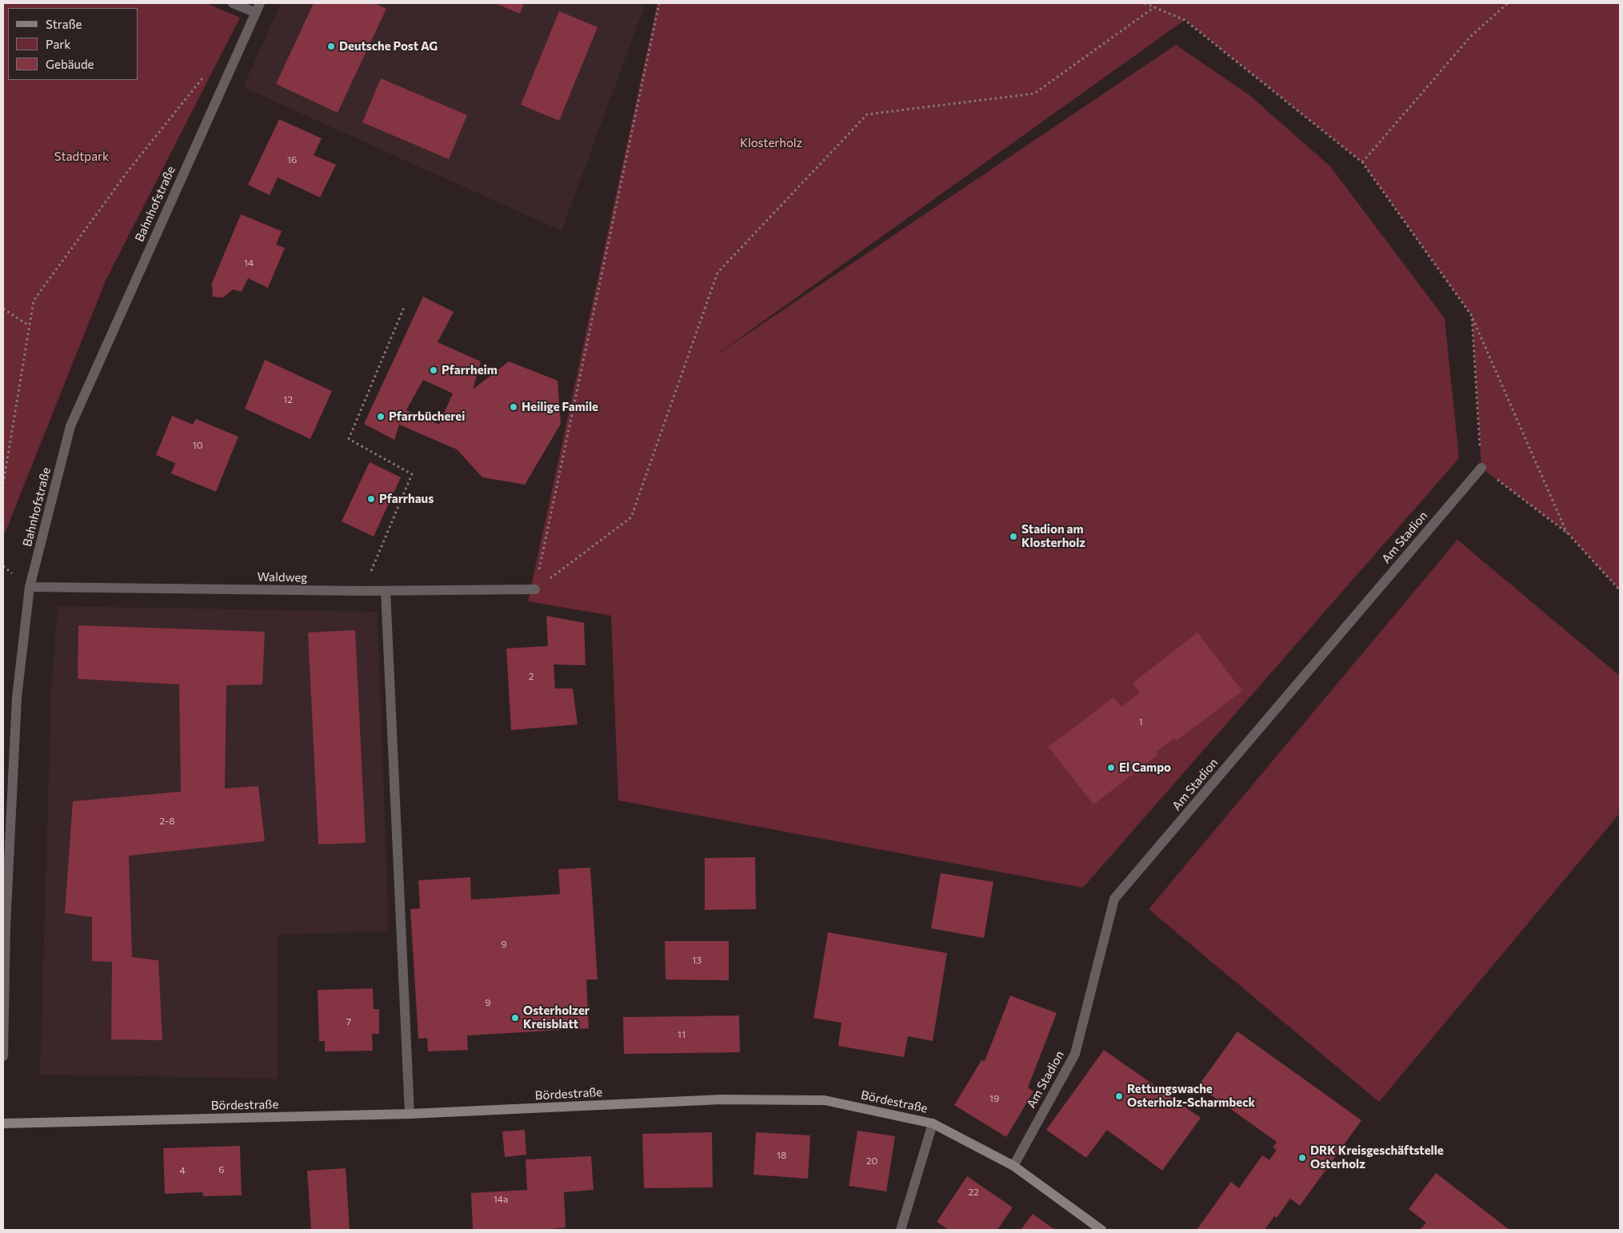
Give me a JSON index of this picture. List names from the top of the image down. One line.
{"streets":{"street":["Bahnhofstraße","Am Stadion","Waldweg","Bördestraße"]},"crossings":[["Bahnhofstraße","Waldweg"],["Am Stadion","Bördestraße"]],"parks":["Klosterholz","Stadtpark"],"places":["Deutsche Post AG","Pfarrheim","Heilige Famile","Pfarrbücherei","Pfarrhaus","Stadion am Klosterholz","El Campo","Osterholzer Kreisblatt","Rettungswache Osterholz-Scharmbeck","DRK Kreisgeschäftstelle Osterholz"],"house_numbers":["16","14","12","10","2","1","2-8","9","13","9","7","11","19","18","20","6","4","22","14a"],"legend":["Straße","Park","Gebäude"]}
